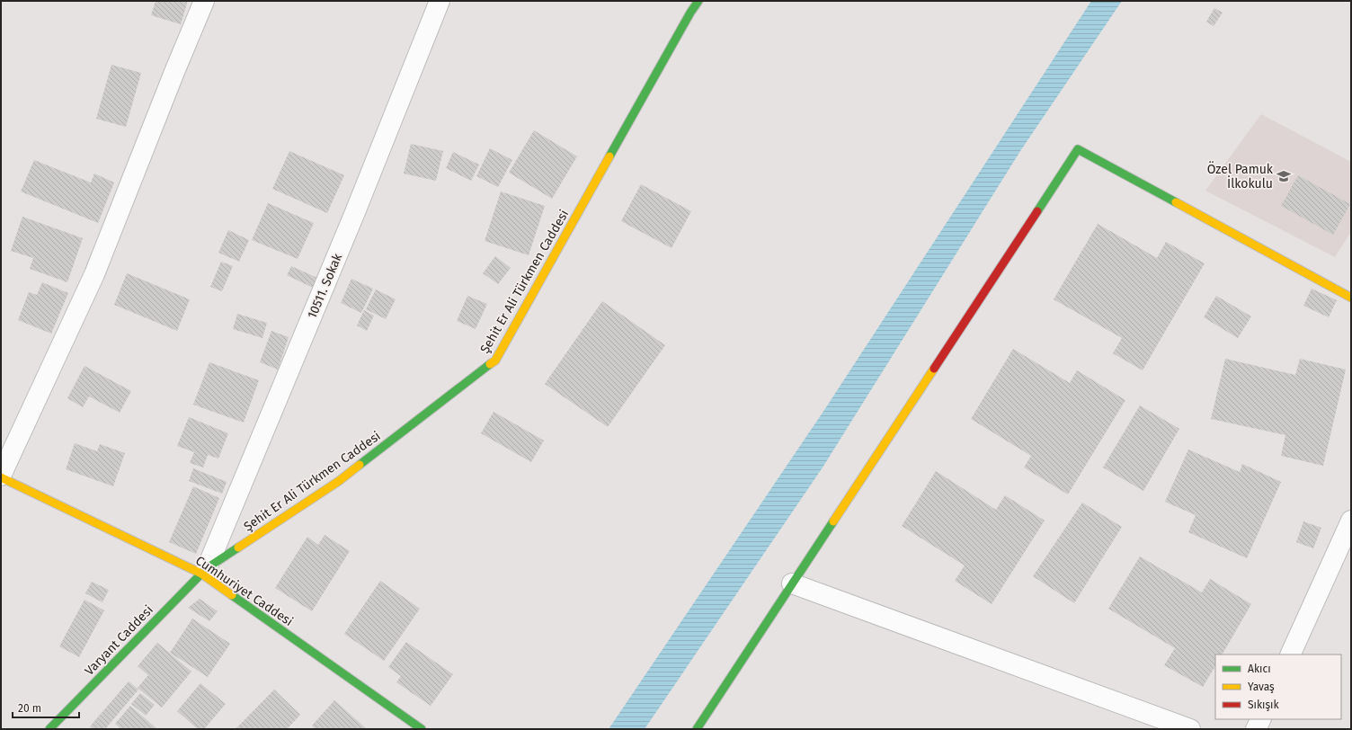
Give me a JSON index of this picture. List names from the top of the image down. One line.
{"streets":{"street":["Şehit Er Ali Türkmen Caddesi","10511. Sokak","Cumhuriyet Caddesi","Varyant Caddesi"]},"crossings":[["Şehit Er Ali Türkmen Caddesi","10511. Sokak"],["Şehit Er Ali Türkmen Caddesi","Cumhuriyet Caddesi"],["Şehit Er Ali Türkmen Caddesi","Varyant Caddesi"],["10511. Sokak","Cumhuriyet Caddesi"],["10511. Sokak","Varyant Caddesi"],["Cumhuriyet Caddesi","Varyant Caddesi"]],"places":{"school or university":["Özel Pamuk İlkokulu"]},"legend":["Akıcı","Yavaş","Sıkışık"],"scale_bar":"20 m"}
